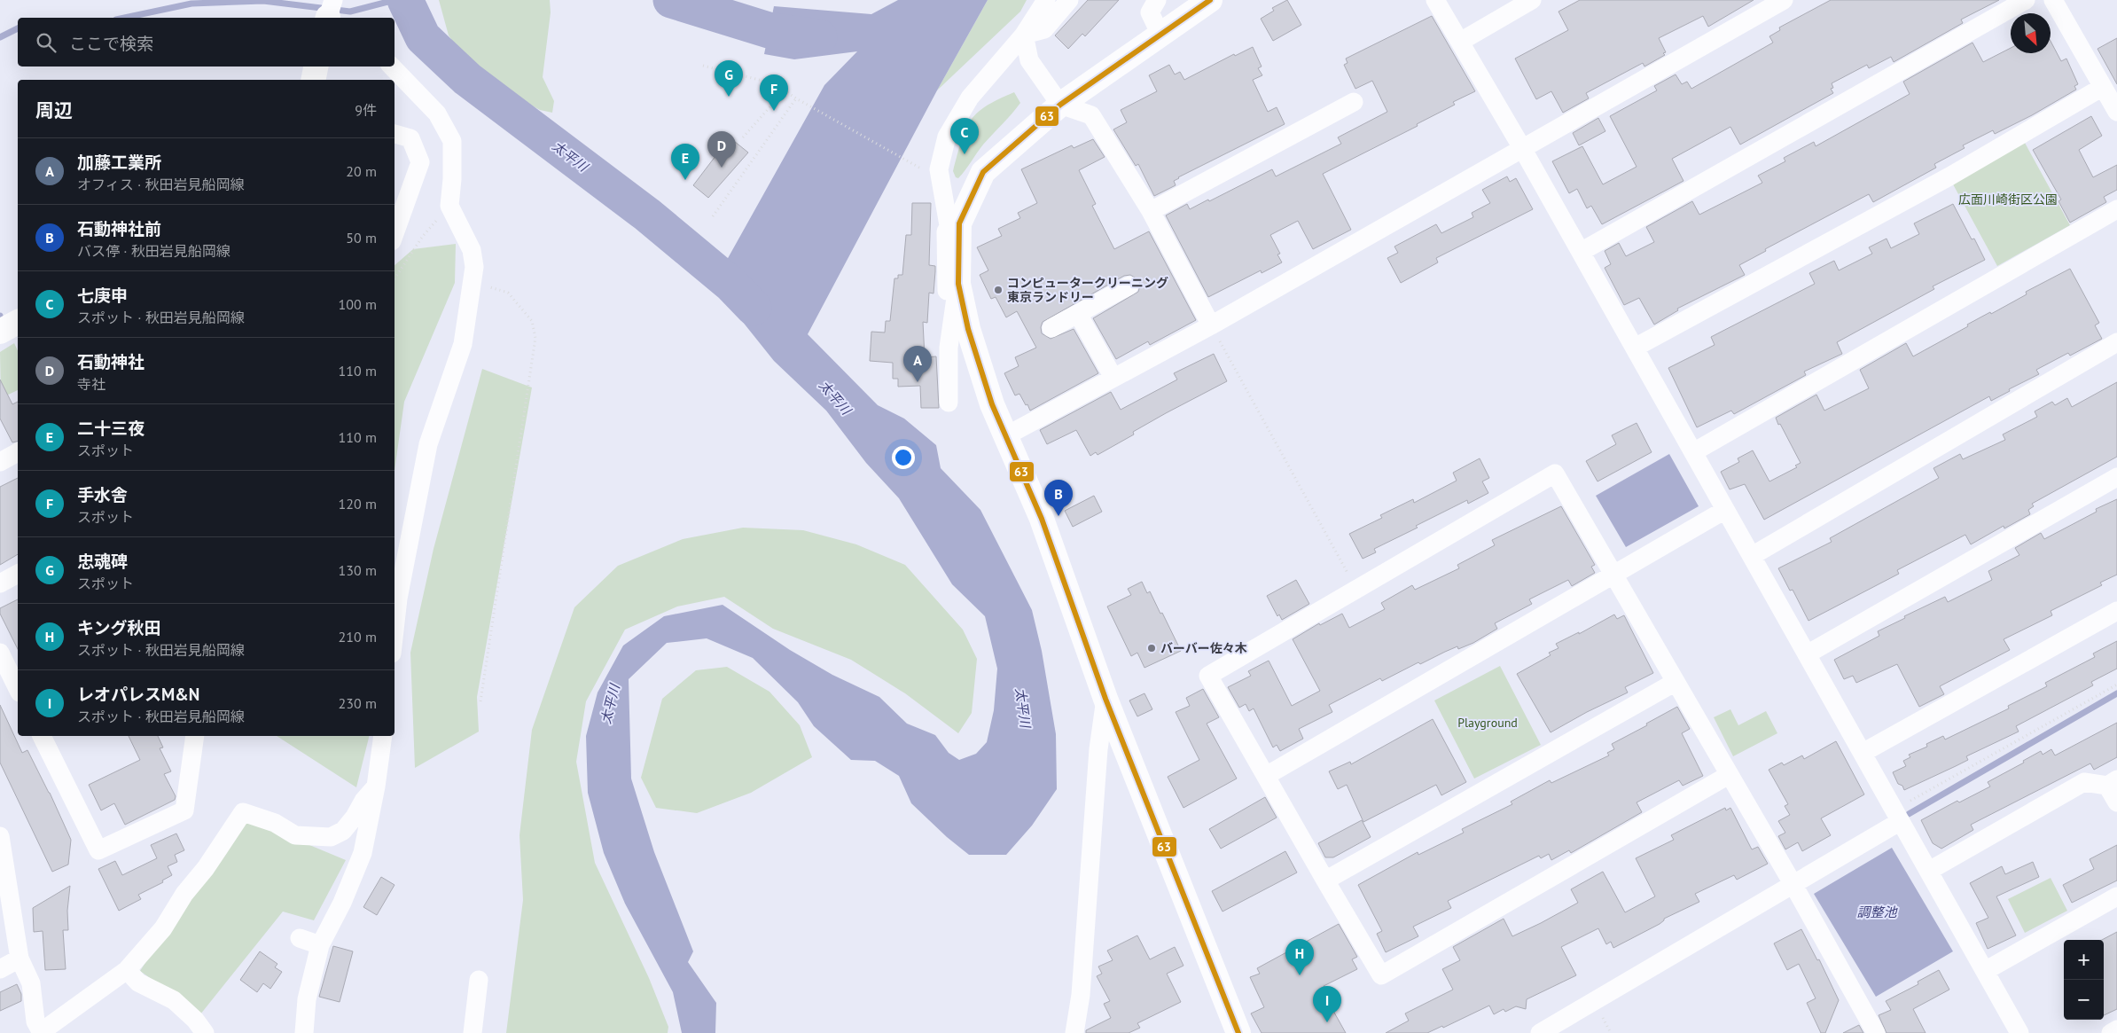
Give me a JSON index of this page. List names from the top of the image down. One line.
{"water":["太平川","調整池"],"parks":["広面川崎街区公園","Playground"],"places":["コンピュータークリーニング 東京ランドリー","バーバー佐々木"],"lines":["transit line 63"],"north":"bottom right","page":{"search":"ここで検索","pins":["G","F","C","D","E","A","B","H","I"],"heading":["周辺","9件"],"list":[{"mark":"A","name":"加藤工業所","note":"オフィス · 秋田岩見船岡線","value":"20 m"},{"mark":"B","name":"石動神社前","note":"バス停 · 秋田岩見船岡線","value":"50 m"},{"mark":"C","name":"七庚申","note":"スポット · 秋田岩見船岡線","value":"100 m"},{"mark":"D","name":"石動神社","note":"寺社","value":"110 m"},{"mark":"E","name":"二十三夜","note":"スポット","value":"110 m"},{"mark":"F","name":"手水舎","note":"スポット","value":"120 m"},{"mark":"G","name":"忠魂碑","note":"スポット","value":"130 m"},{"mark":"H","name":"キング秋田","note":"スポット · 秋田岩見船岡線","value":"210 m"},{"mark":"I","name":"レオパレスM&N","note":"スポット · 秋田岩見船岡線","value":"230 m"}],"map_buttons":["+","−"]}}
